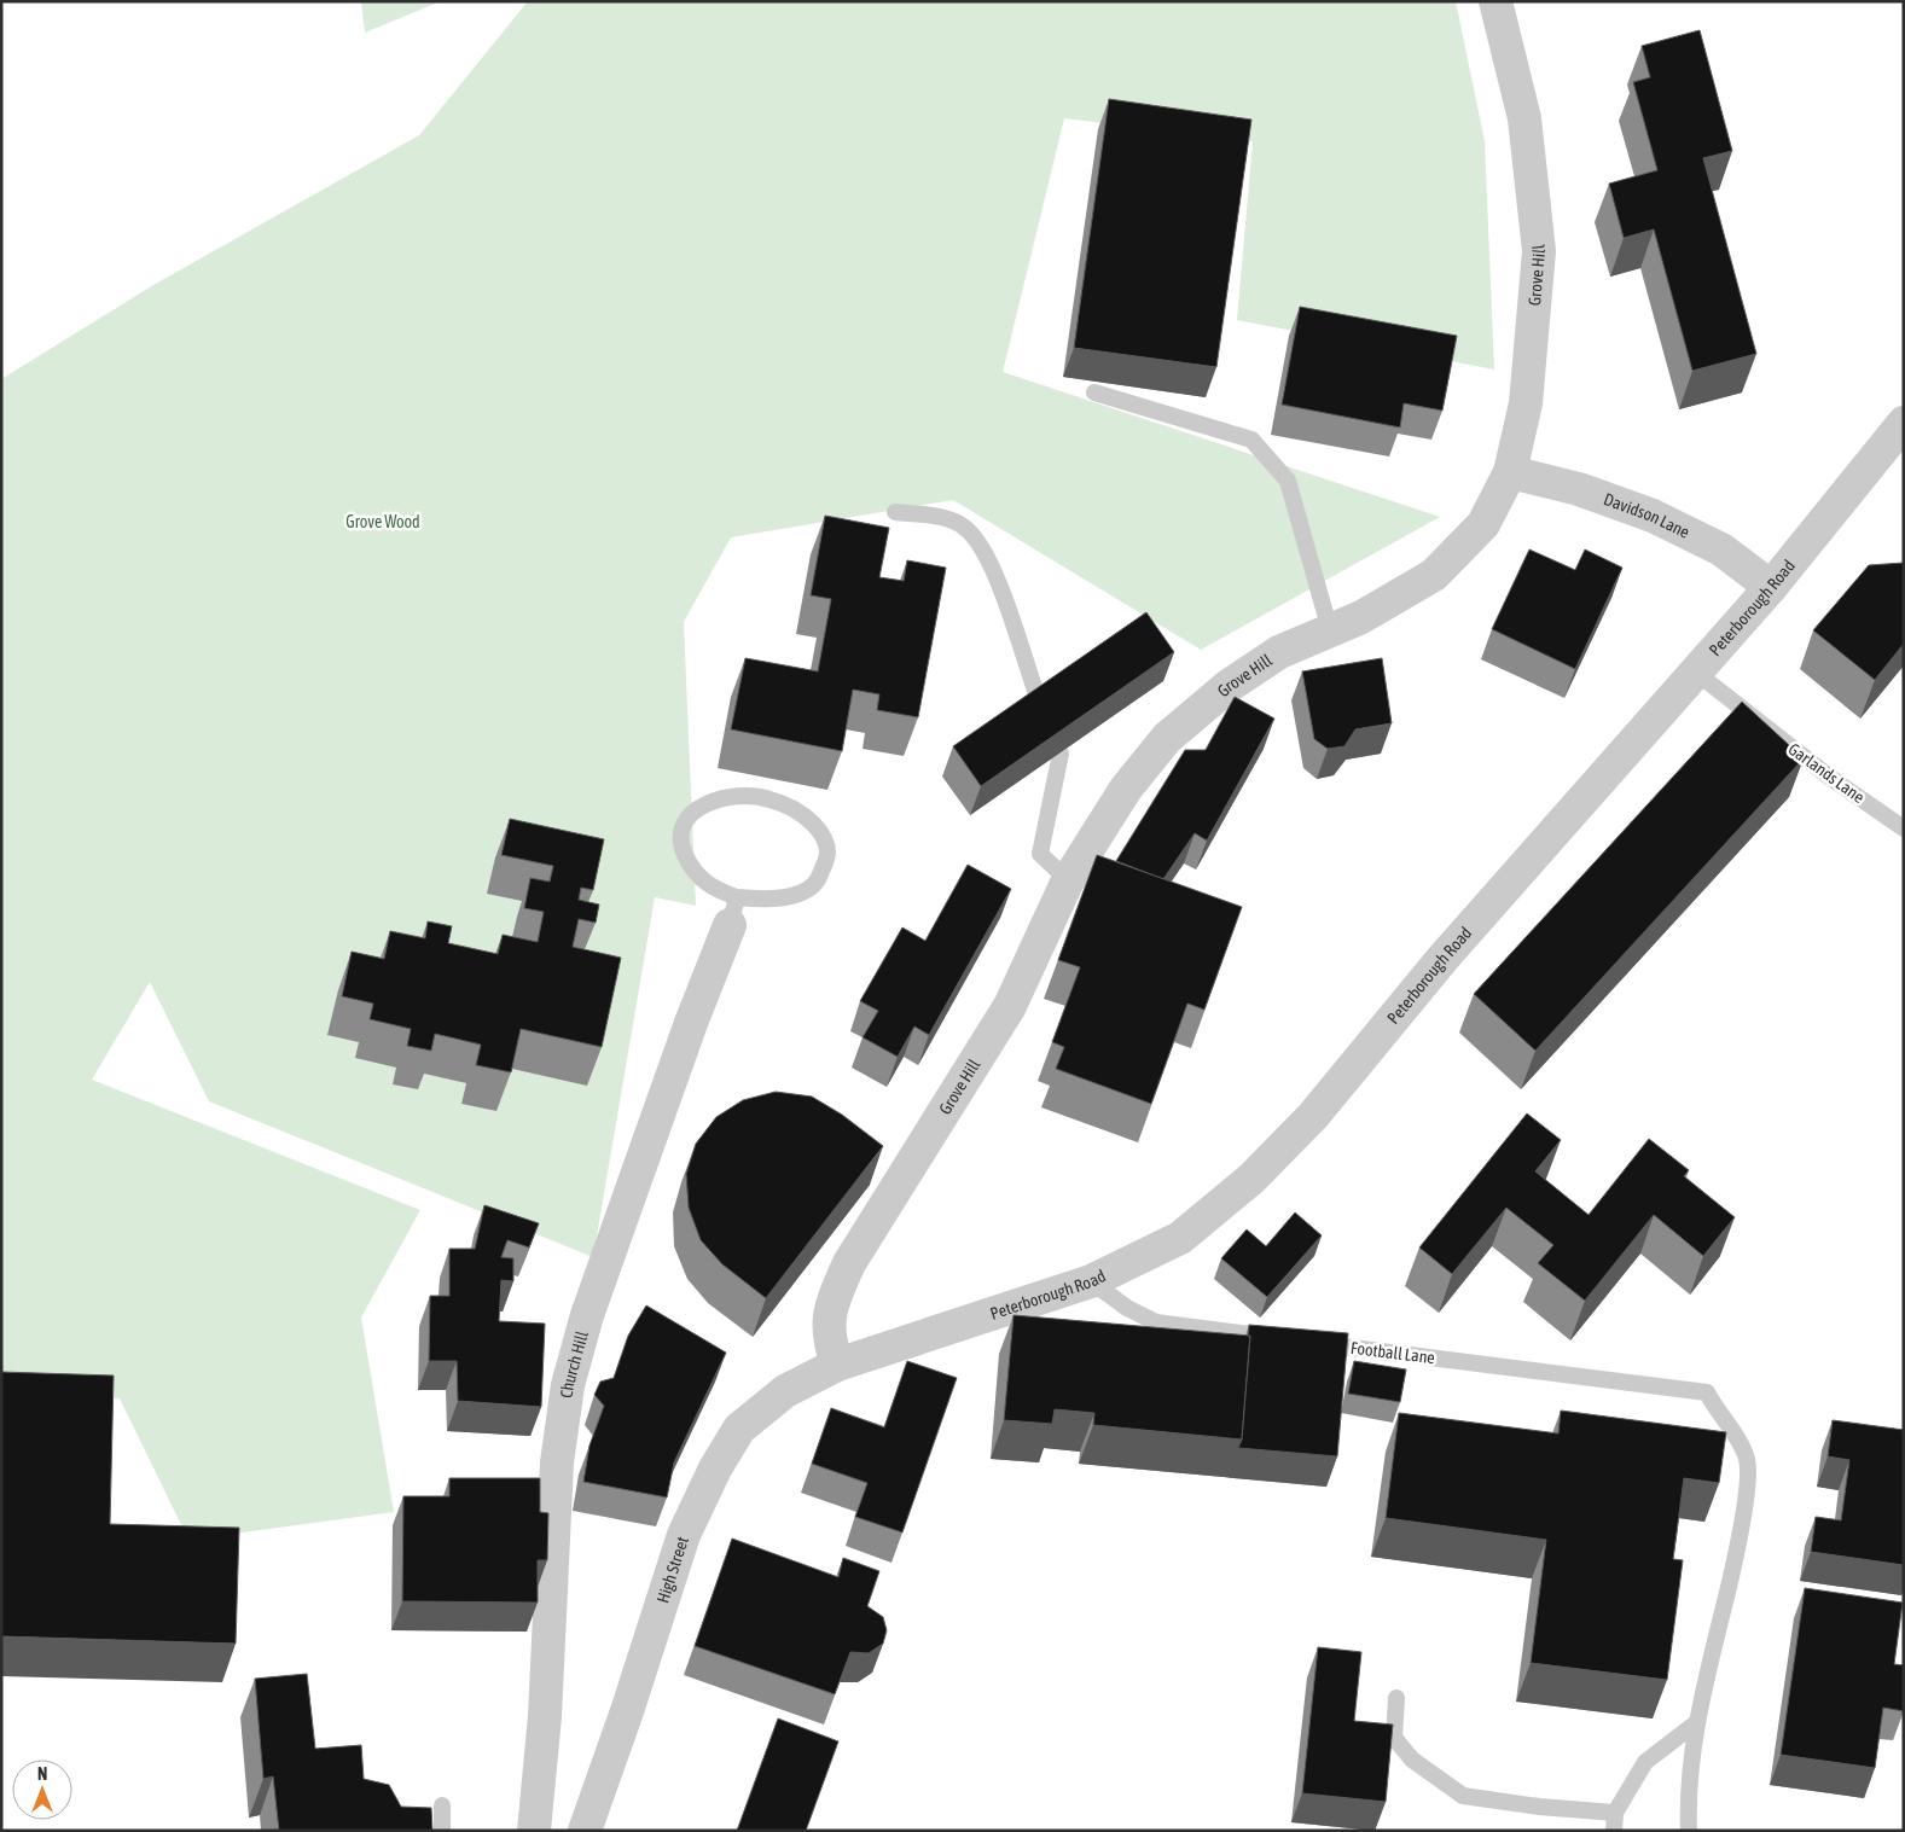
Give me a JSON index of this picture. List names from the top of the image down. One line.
{"streets":{"street":["Grove Hill","Davidson Lane","Peterborough Road","Church Hill","High Street"],"lane":["Garlands Lane","Football Lane"]},"crossings":[["Grove Hill","Davidson Lane"],["Grove Hill","Peterborough Road"],["Grove Hill","High Street"],["Davidson Lane","Peterborough Road"],["Peterborough Road","Garlands Lane"],["Peterborough Road","High Street"]],"parks":["Grove Wood"],"north":"top"}
